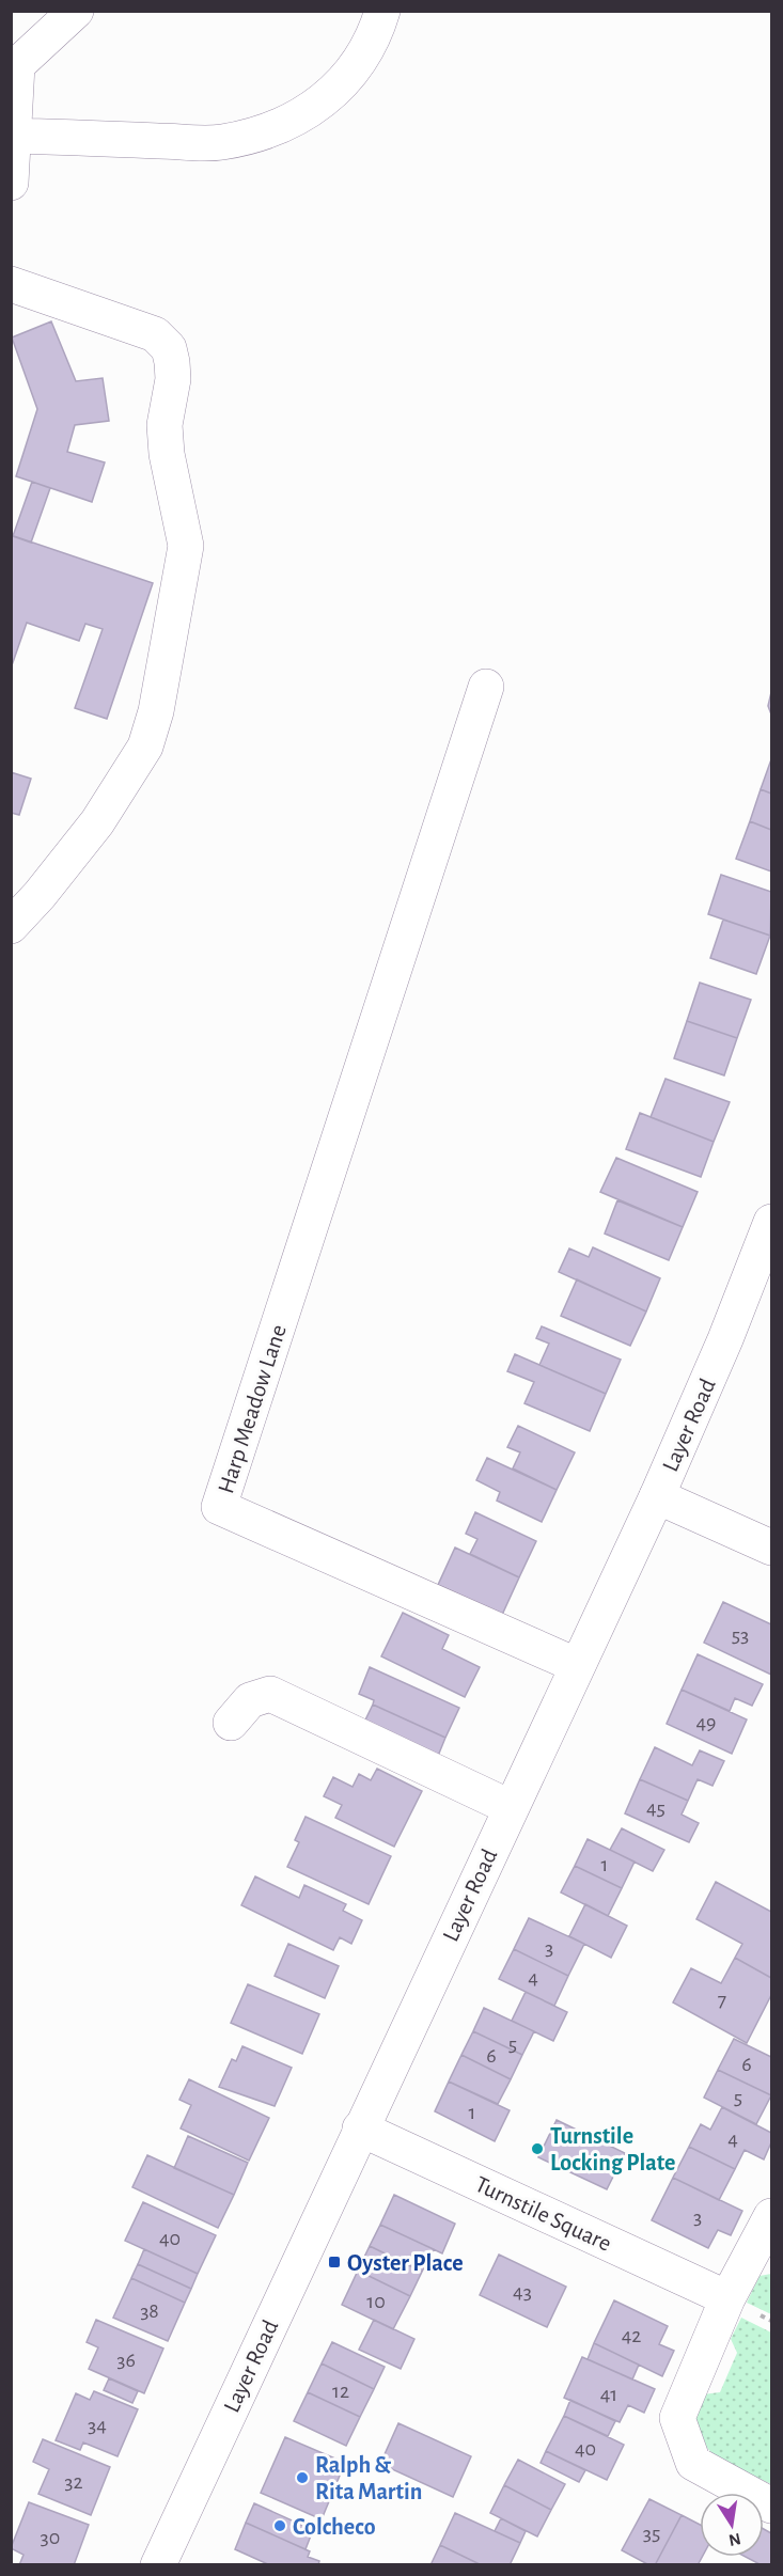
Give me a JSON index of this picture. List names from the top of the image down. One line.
{"streets":{"main road":["Harp Meadow Lane","Layer Road","Turnstile Square"]},"crossings":[["Harp Meadow Lane","Layer Road"],["Layer Road","Turnstile Square"]],"places":{"other":["Turnstile Locking Plate","Ralph & Rita Martin","Colcheco"],"transit":["Oyster Place"]},"house_numbers":["53","49","45","1","3","4","7","5","6","6","5","1","4","3","40","43","10","38","42","36","12","41","34","40","32","35","30"],"north":"bottom"}
